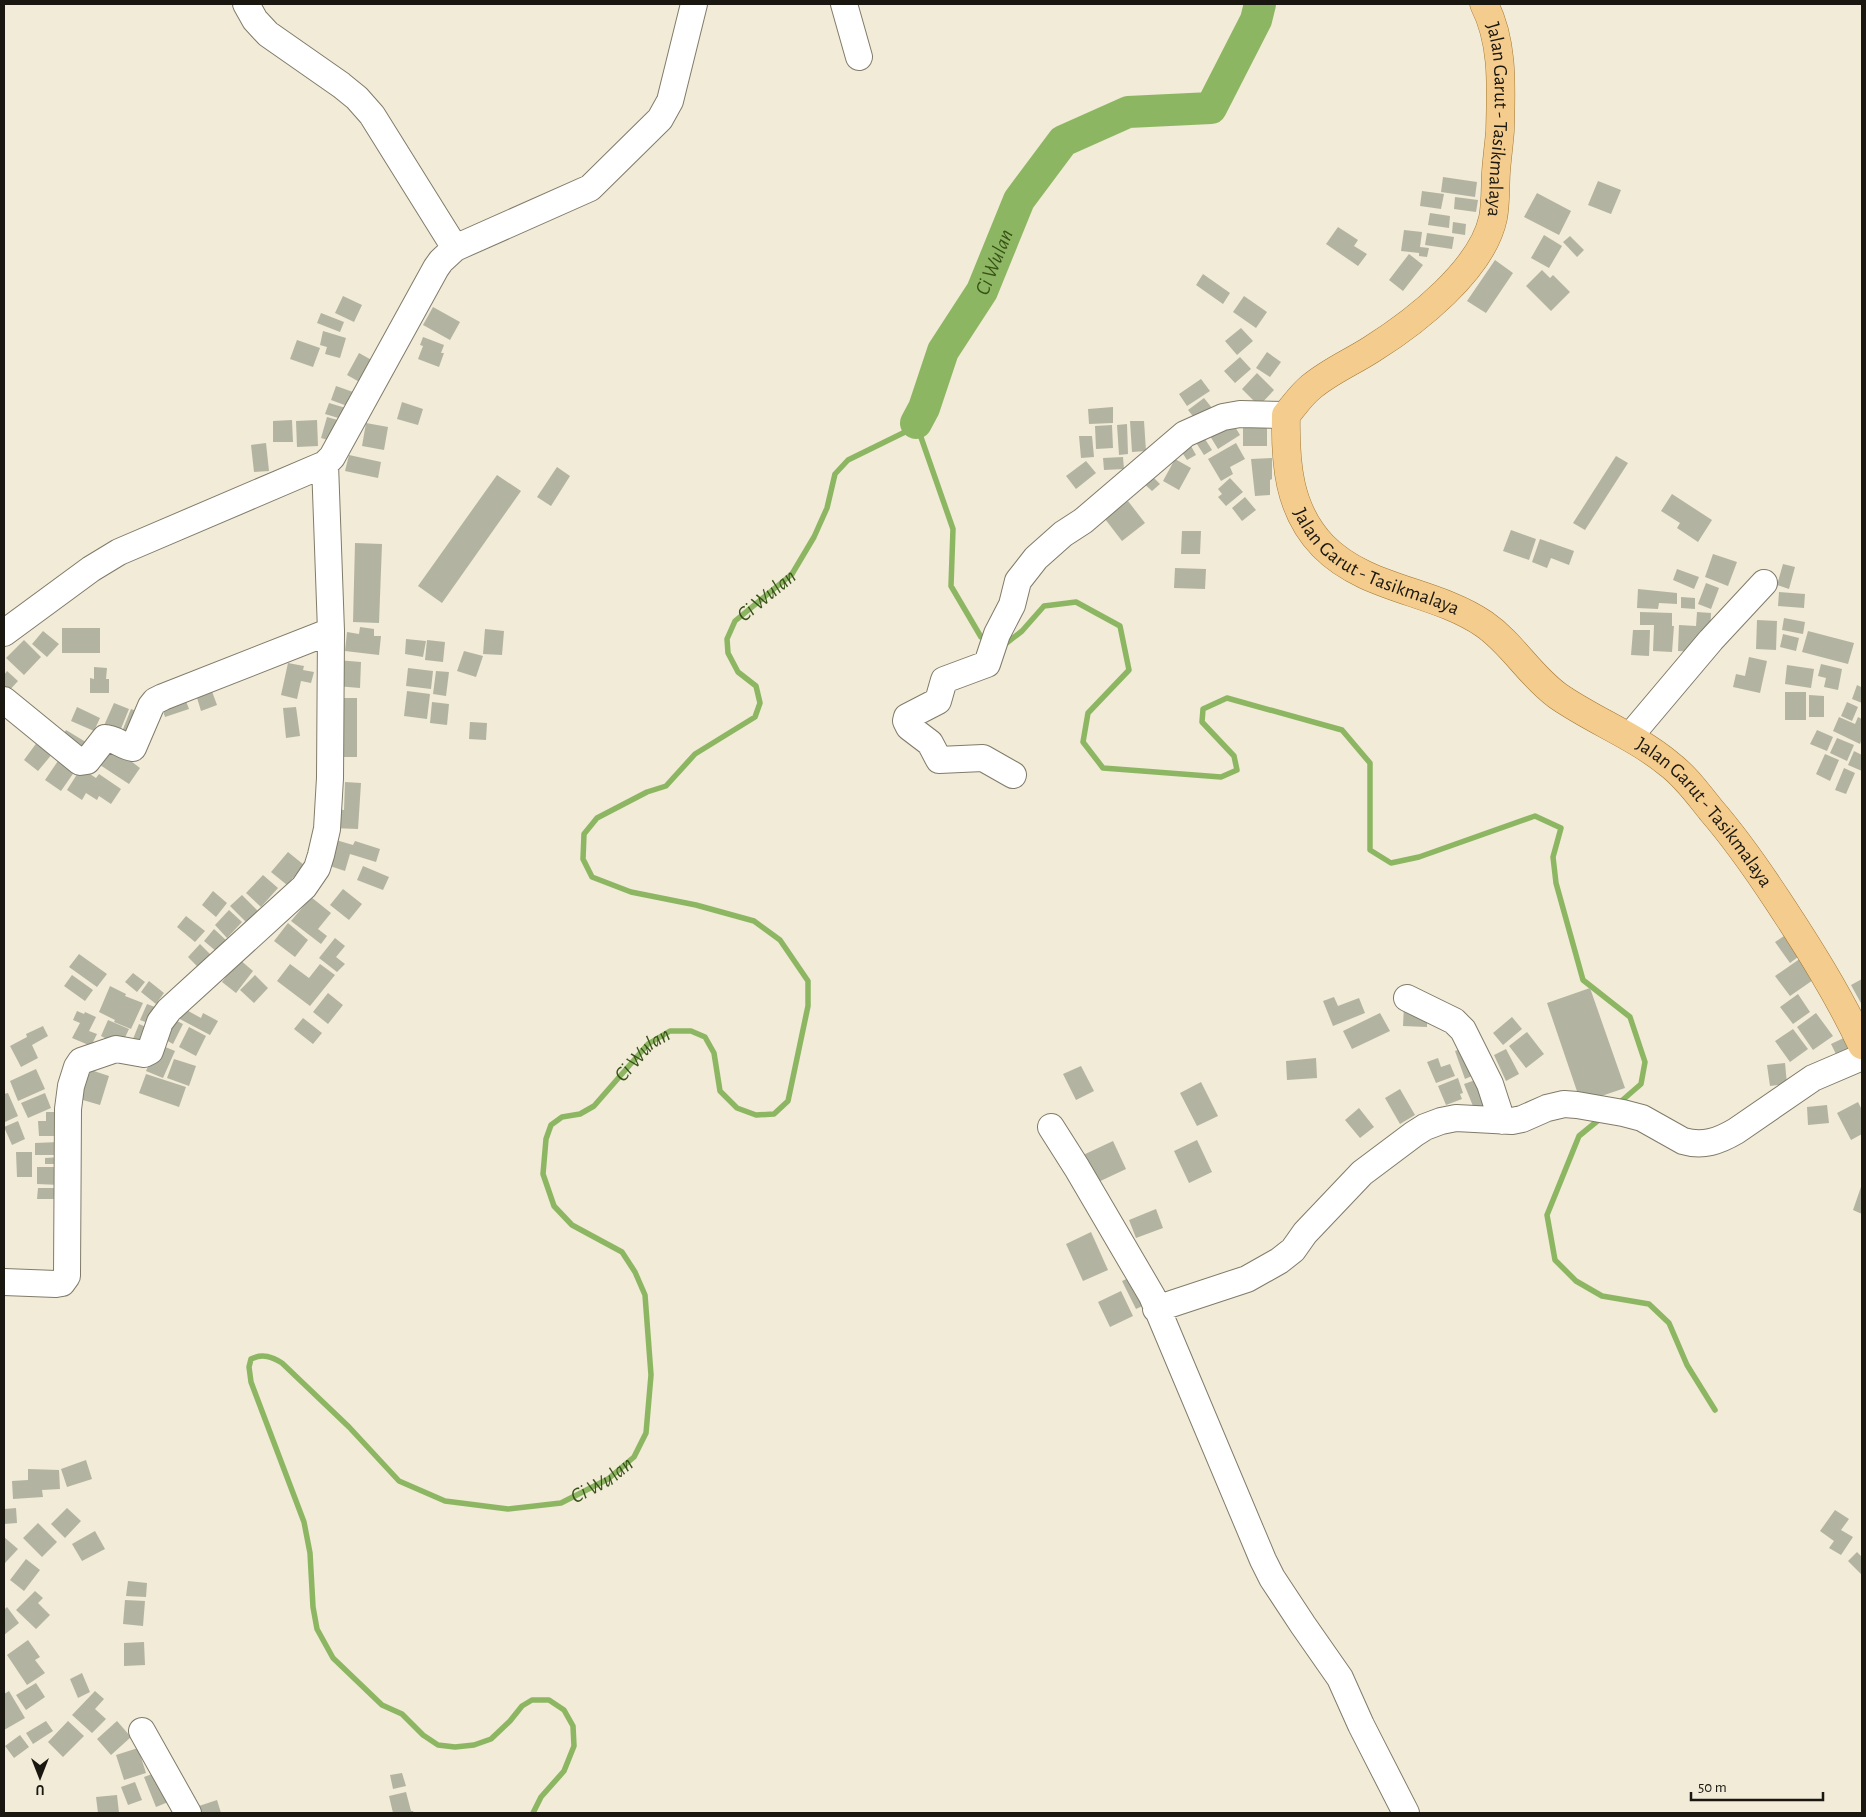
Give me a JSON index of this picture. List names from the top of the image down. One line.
{"streets":{"main road":["Jalan Garut - Tasikmalaya"]},"water":["Ci Wulan"],"scale_bar":"50 m","north":"bottom"}
